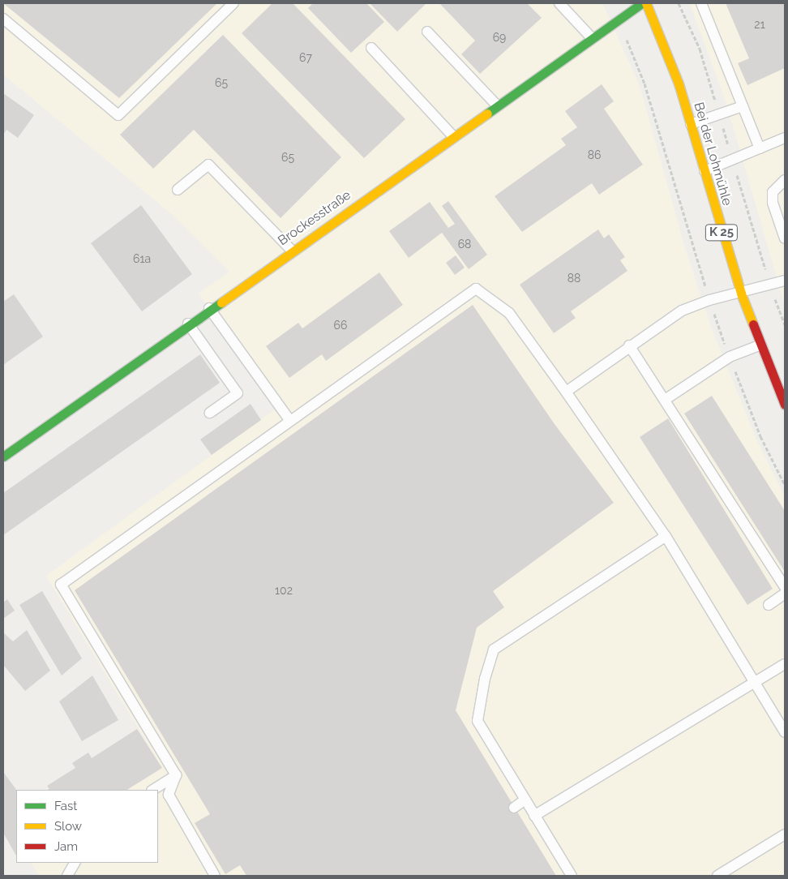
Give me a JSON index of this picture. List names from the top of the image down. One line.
{"streets":{"street":["Bei der Lohmühle","Brockesstraße","K 25"]},"house_numbers":["21","69","67","65","86","65","68","61a","88","66","102"],"legend":["Fast","Slow","Jam"]}
